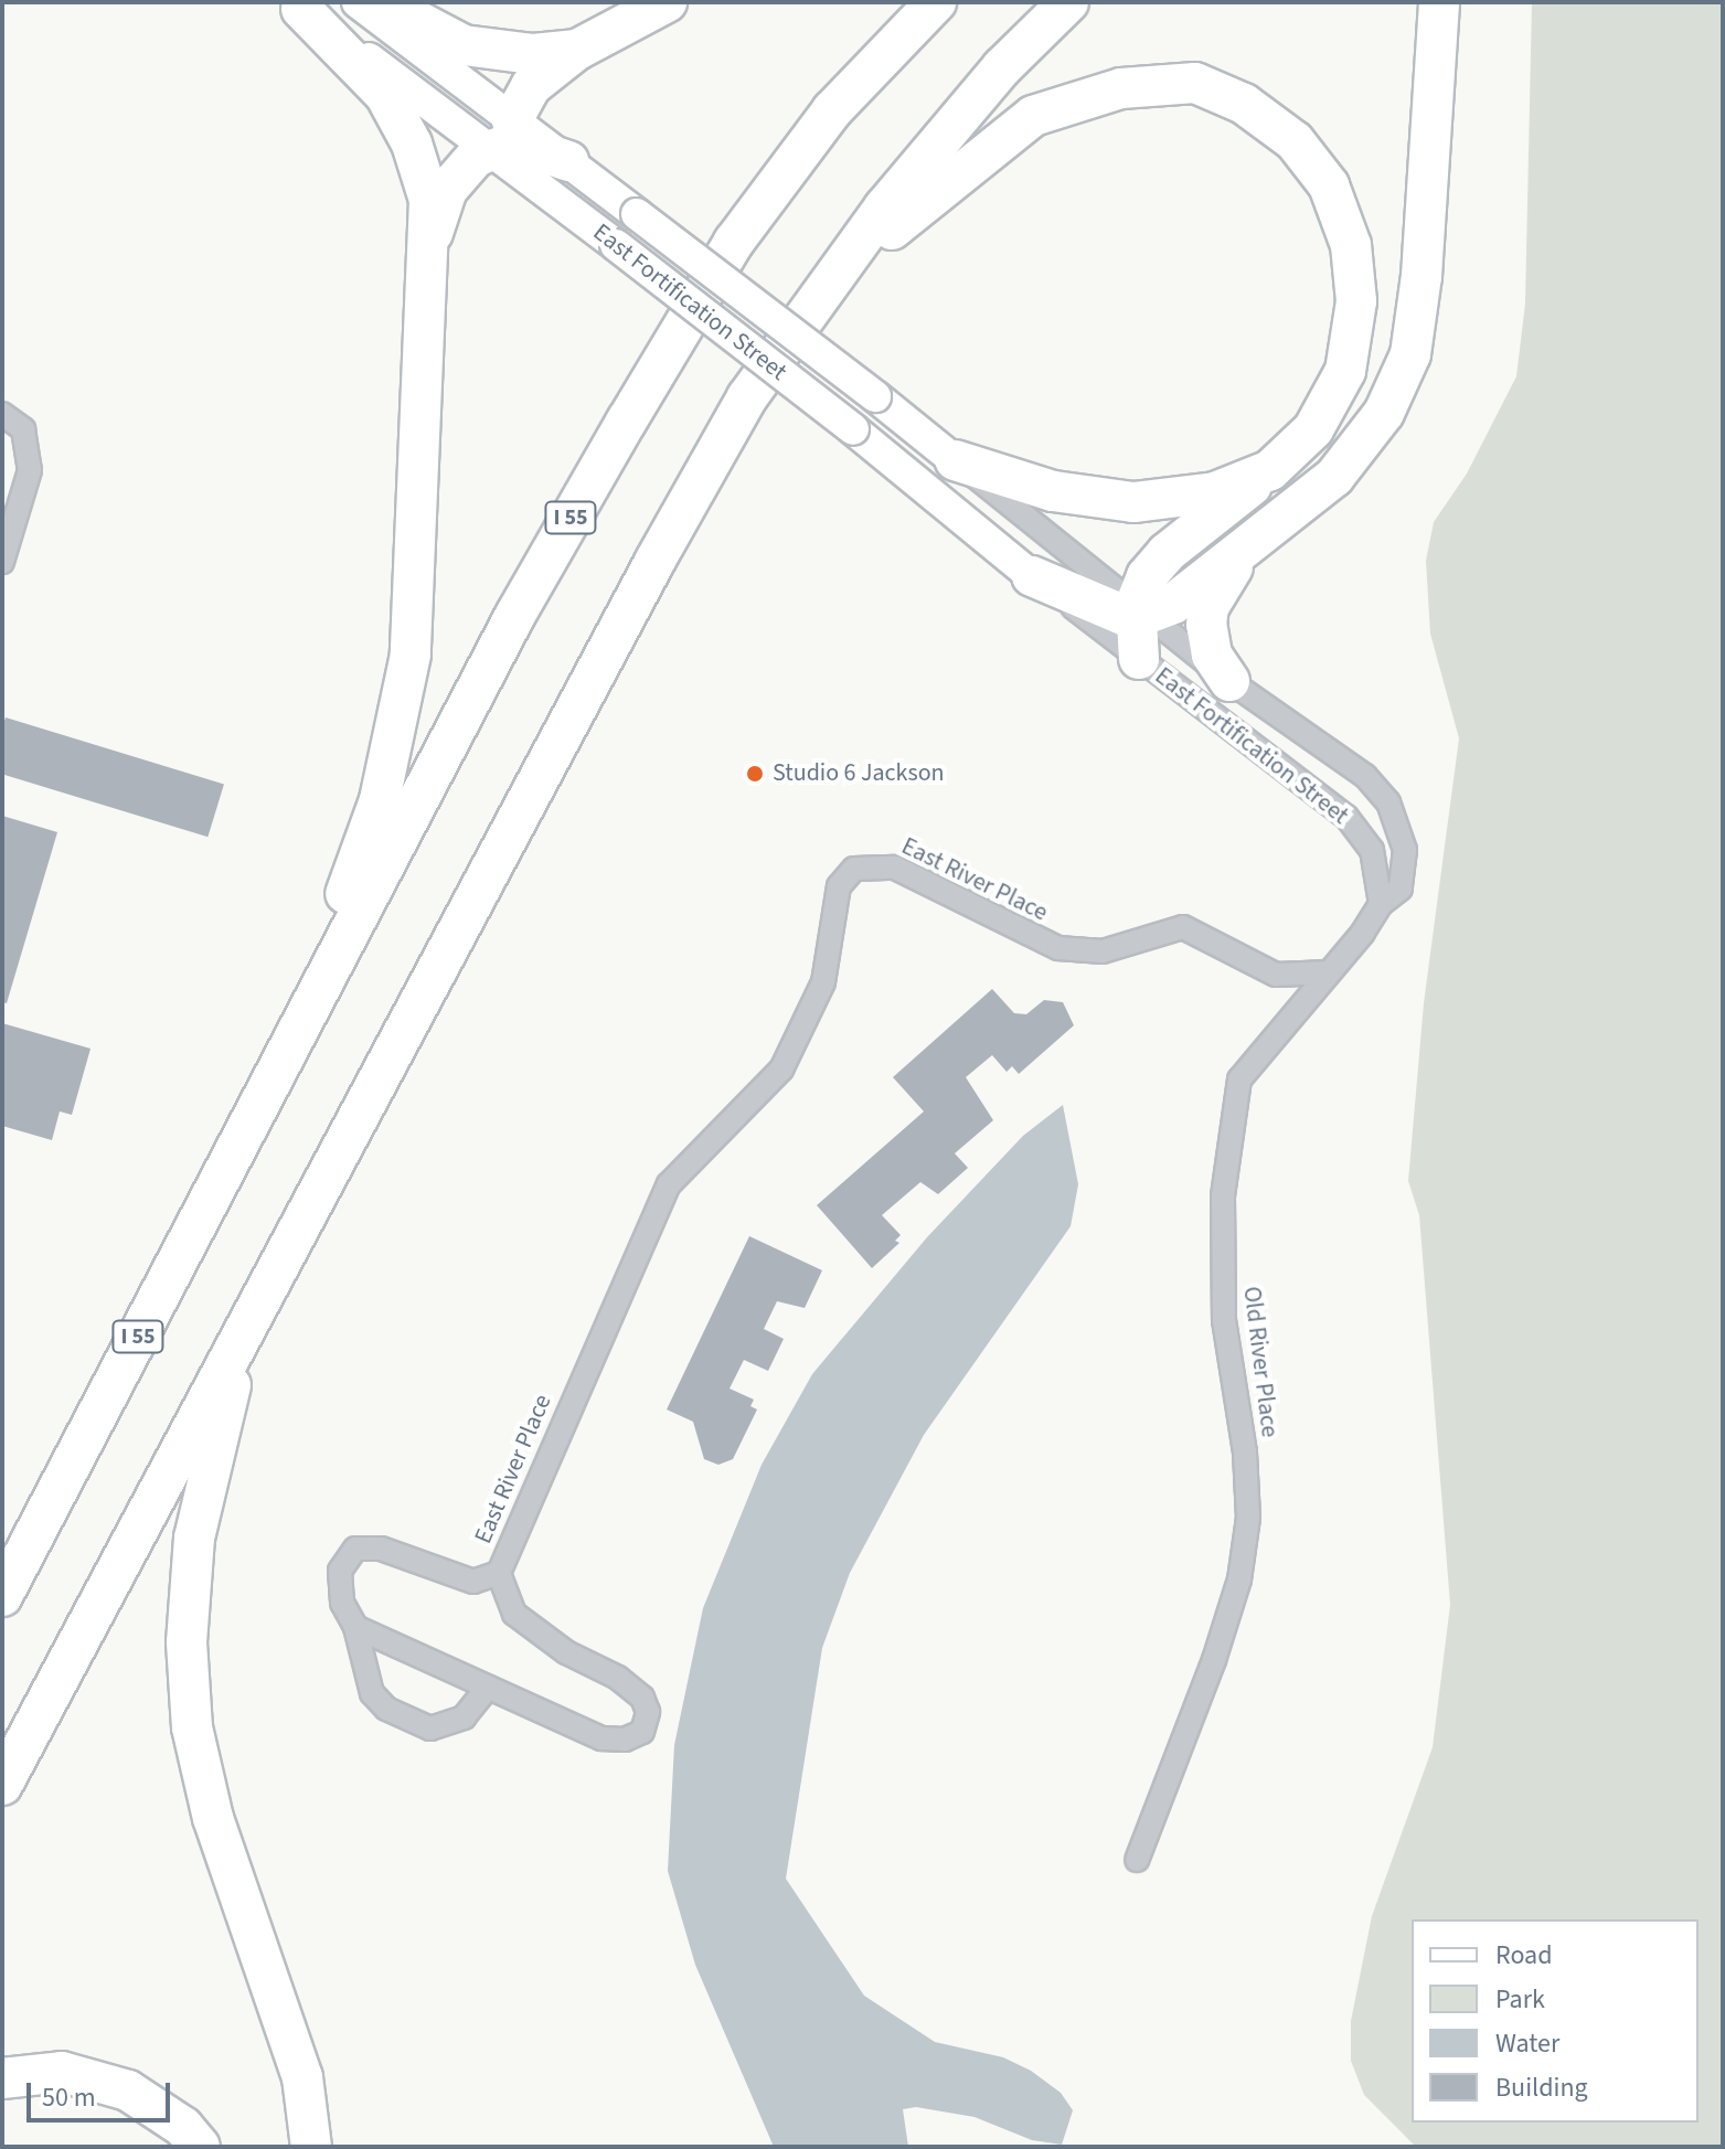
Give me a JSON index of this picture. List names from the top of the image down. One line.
{"streets":{"highway":["I 55"],"street":["East Fortification Street","East River Place","Old River Place"]},"crossings":[["East Fortification Street","Old River Place"],["East River Place","Old River Place"]],"places":["Studio 6 Jackson"],"legend":["Road","Park","Water","Building"],"scale_bar":"50 m"}
